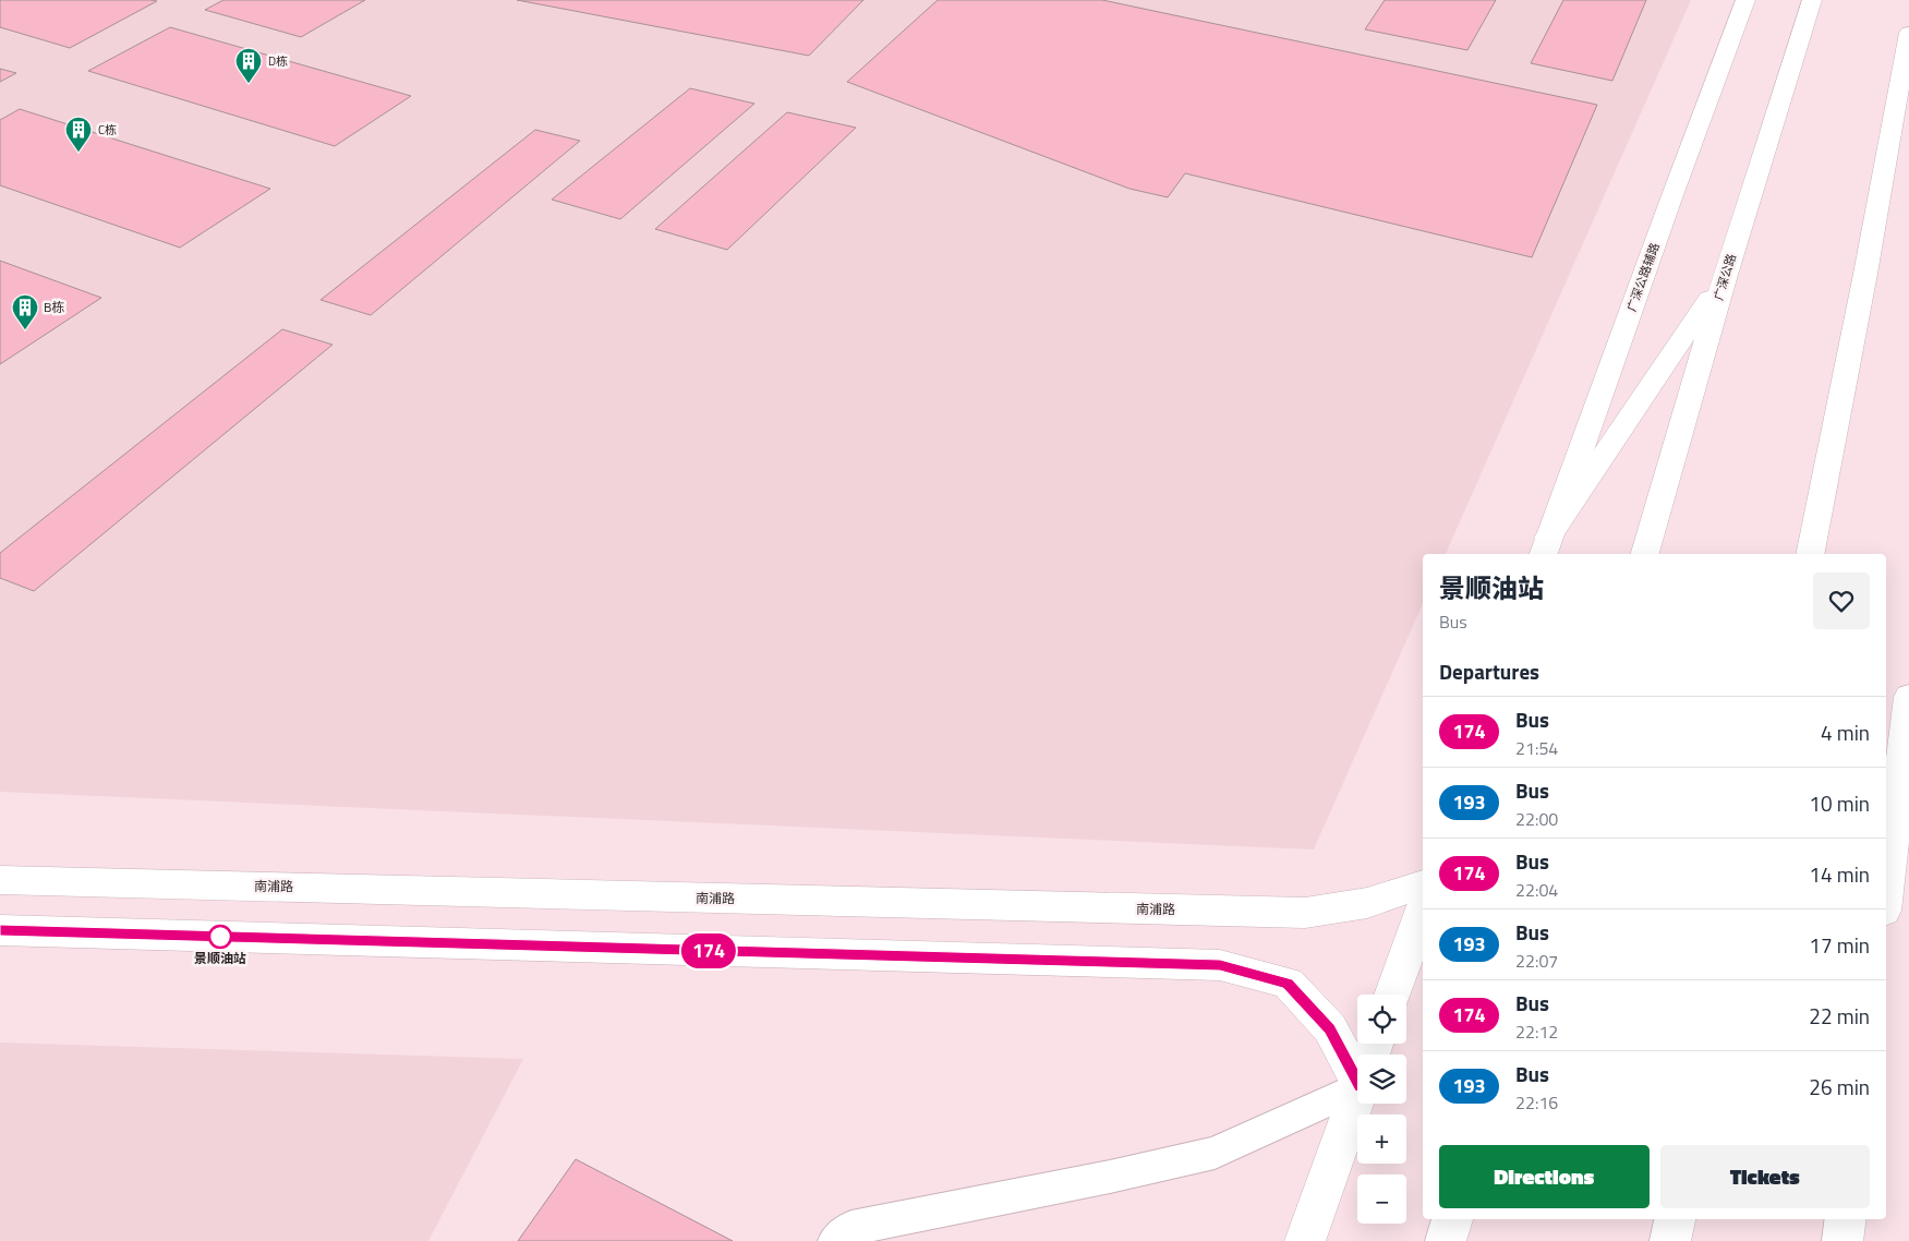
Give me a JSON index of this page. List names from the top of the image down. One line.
{"streets":{"main road":["广深公路辅路","广深公路","南浦路"]},"places":{"building":["D栋","C栋","B栋"],"other":["景顺油站"]},"lines":["bus line 174"],"page":{"on_map":"174","heading":[["景顺油站","Bus"],"Departures"],"list":[{"mark":"174","name":"Bus","note":"21:54","value":"4 min"},{"mark":"193","name":"Bus","note":"22:00","value":"10 min"},{"mark":"174","name":"Bus","note":"22:04","value":"14 min"},{"mark":"193","name":"Bus","note":"22:07","value":"17 min"},{"mark":"174","name":"Bus","note":"22:12","value":"22 min"},{"mark":"193","name":"Bus","note":"22:16","value":"26 min"}],"map_buttons":["+","−"],"buttons":["Directions","Tickets"]}}
